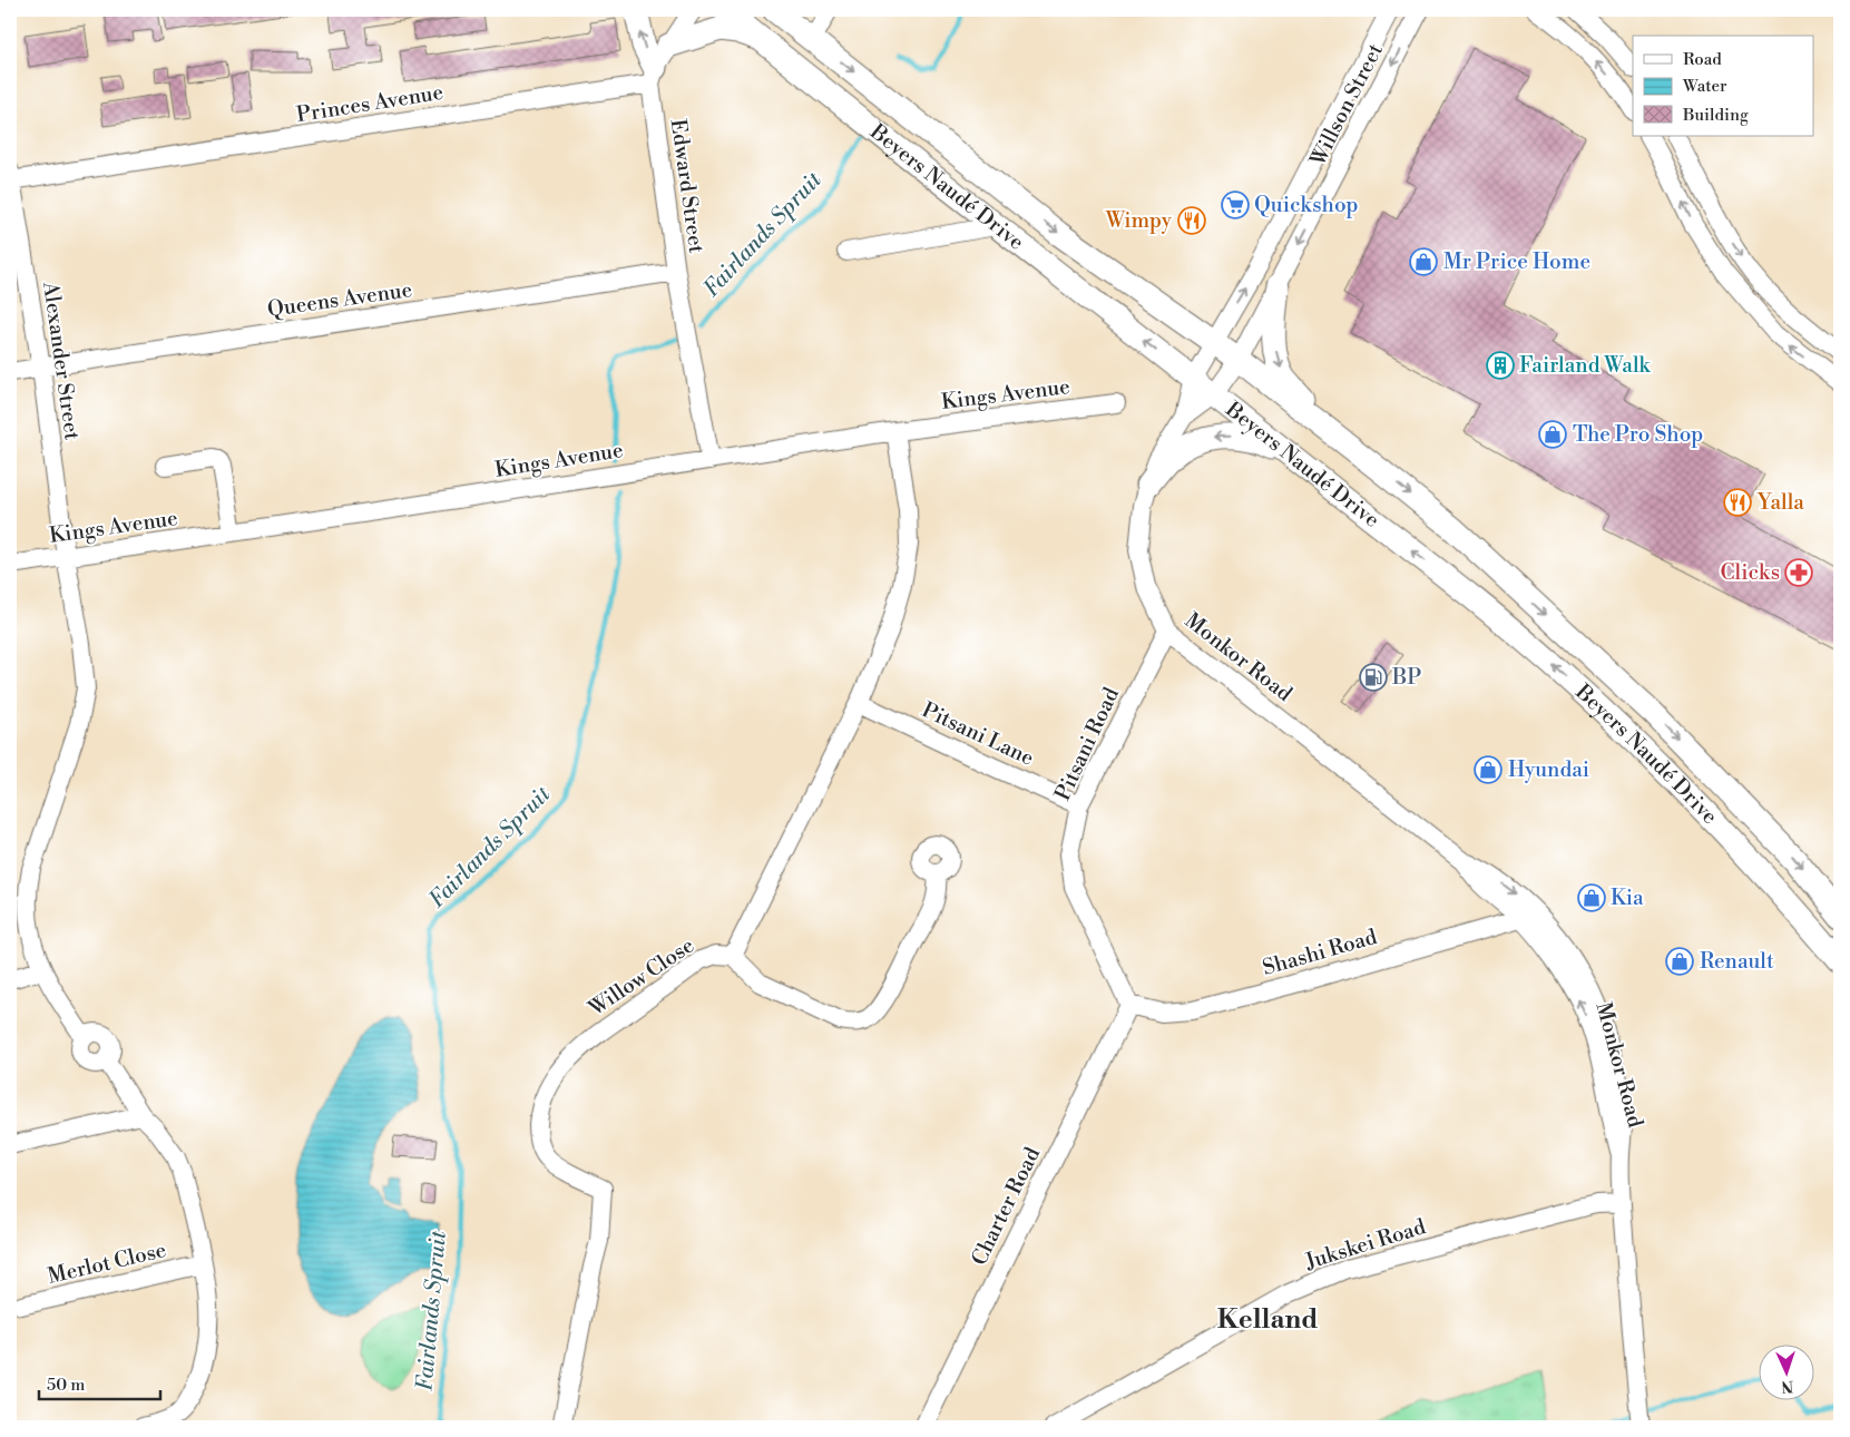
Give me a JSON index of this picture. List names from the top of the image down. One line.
{"streets":{"main road":["Beyers Naudé Drive"],"street":["Princes Avenue","Willson Street","Edward Street","Queens Avenue","Alexander Street","Kings Avenue","Monkor Road","Pitsani Lane","Pitsani Road","Shashi Road","Willow Close","Charter Road","Jukskei Road","Merlot Close"]},"crossings":[["Princes Avenue","Edward Street"],["Princes Avenue","Alexander Street"],["Willson Street","Beyers Naudé Drive"],["Willson Street","Monkor Road"],["Edward Street","Queens Avenue"],["Edward Street","Kings Avenue"],["Beyers Naudé Drive","Monkor Road"],["Queens Avenue","Alexander Street"],["Alexander Street","Kings Avenue"],["Monkor Road","Pitsani Road"],["Monkor Road","Shashi Road"],["Monkor Road","Jukskei Road"],["Pitsani Lane","Pitsani Road"],["Pitsani Road","Shashi Road"],["Pitsani Road","Charter Road"],["Shashi Road","Charter Road"]],"districts":["Kelland"],"water":["Fairlands Spruit"],"places":{"supermarket":["Quickshop"],"restaurant":["Wimpy","Yalla"],"shop":["Mr Price Home","The Pro Shop","Hyundai","Kia","Renault"],"building":["Fairland Walk"],"pharmacy":["Clicks"],"fuel station":["BP"]},"legend":["Road","Water","Building"],"scale_bar":"50 m","north":"bottom"}
